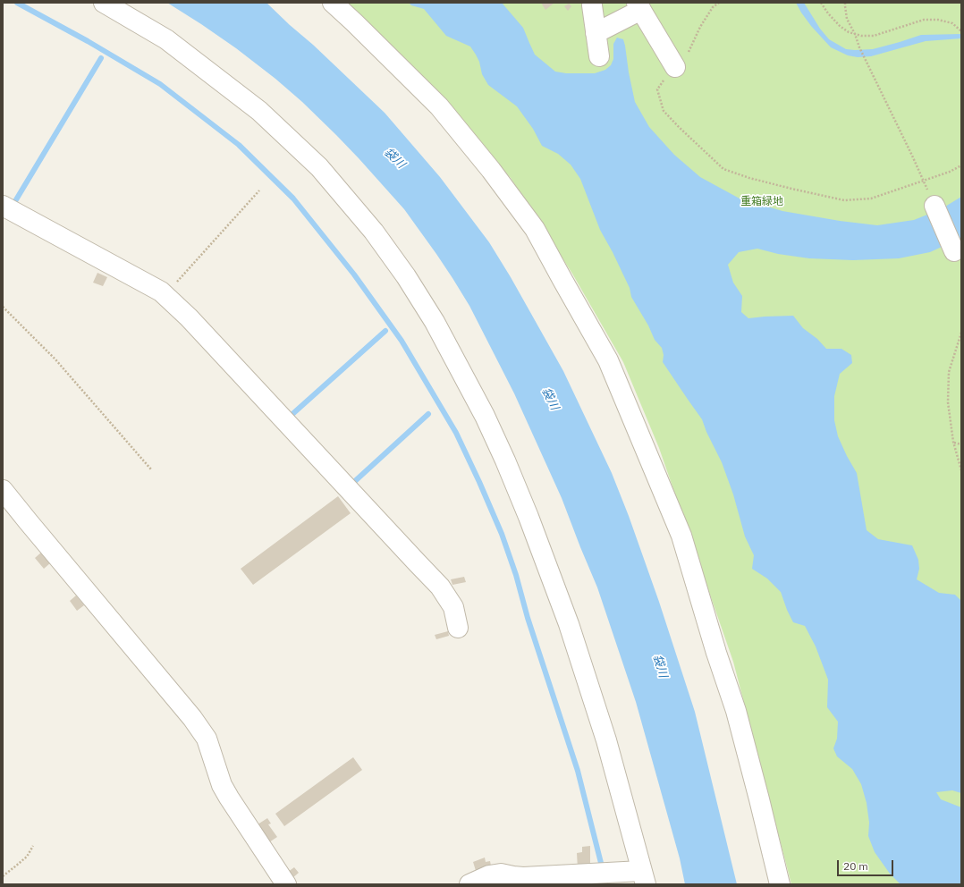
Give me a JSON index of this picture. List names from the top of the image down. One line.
{"water":["袋川"],"parks":["重箱緑地"],"scale_bar":"20 m"}
